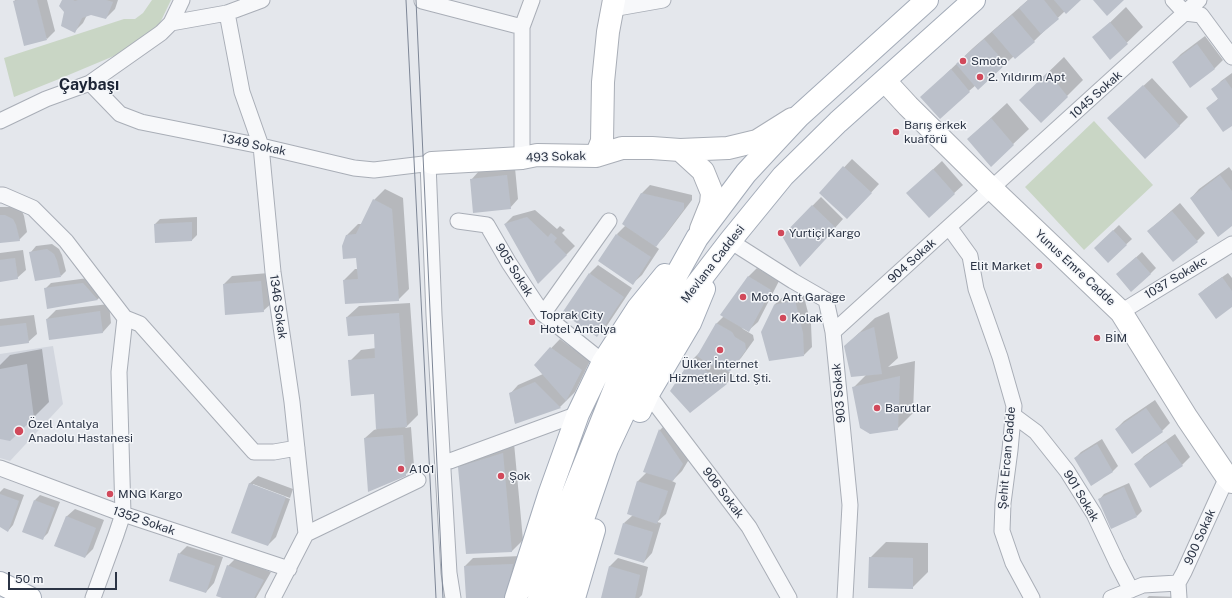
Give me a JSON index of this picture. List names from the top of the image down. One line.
{"streets":{"main road":["493 Sokak","Mevlana Caddesi","Yunus Emre Cadde"],"street":["1045 Sokak","1349 Sokak","904 Sokak","905 Sokak","1037 Sokakc","1346 Sokak","903 Sokak","Şehit Ercan Cadde","906 Sokak","901 Sokak","1352 Sokak","900 Sokak"]},"crossings":[["1045 Sokak","904 Sokak"],["1045 Sokak","Yunus Emre Cadde"],["1349 Sokak","493 Sokak"],["1349 Sokak","1346 Sokak"],["493 Sokak","Mevlana Caddesi"],["904 Sokak","Yunus Emre Cadde"],["904 Sokak","903 Sokak"],["904 Sokak","Şehit Ercan Cadde"],["Mevlana Caddesi","Yunus Emre Cadde"],["Mevlana Caddesi","903 Sokak"],["Yunus Emre Cadde","1037 Sokakc"],["Yunus Emre Cadde","900 Sokak"],["Şehit Ercan Cadde","901 Sokak"]],"districts":["Çaybaşı"],"places":["Smoto","2. Yıldırım Apt","Barış erkek kuaförü","Yurtiçi Kargo","Elit Market","Moto Ant Garage","Kolak","Toprak City Hotel Antalya","BİM","Ülker İnternet Hizmetleri Ltd. Şti.","Barutlar","Özel Antalya Anadolu Hastanesi","A101","Şok","MNG Kargo"],"scale_bar":"50 m"}
